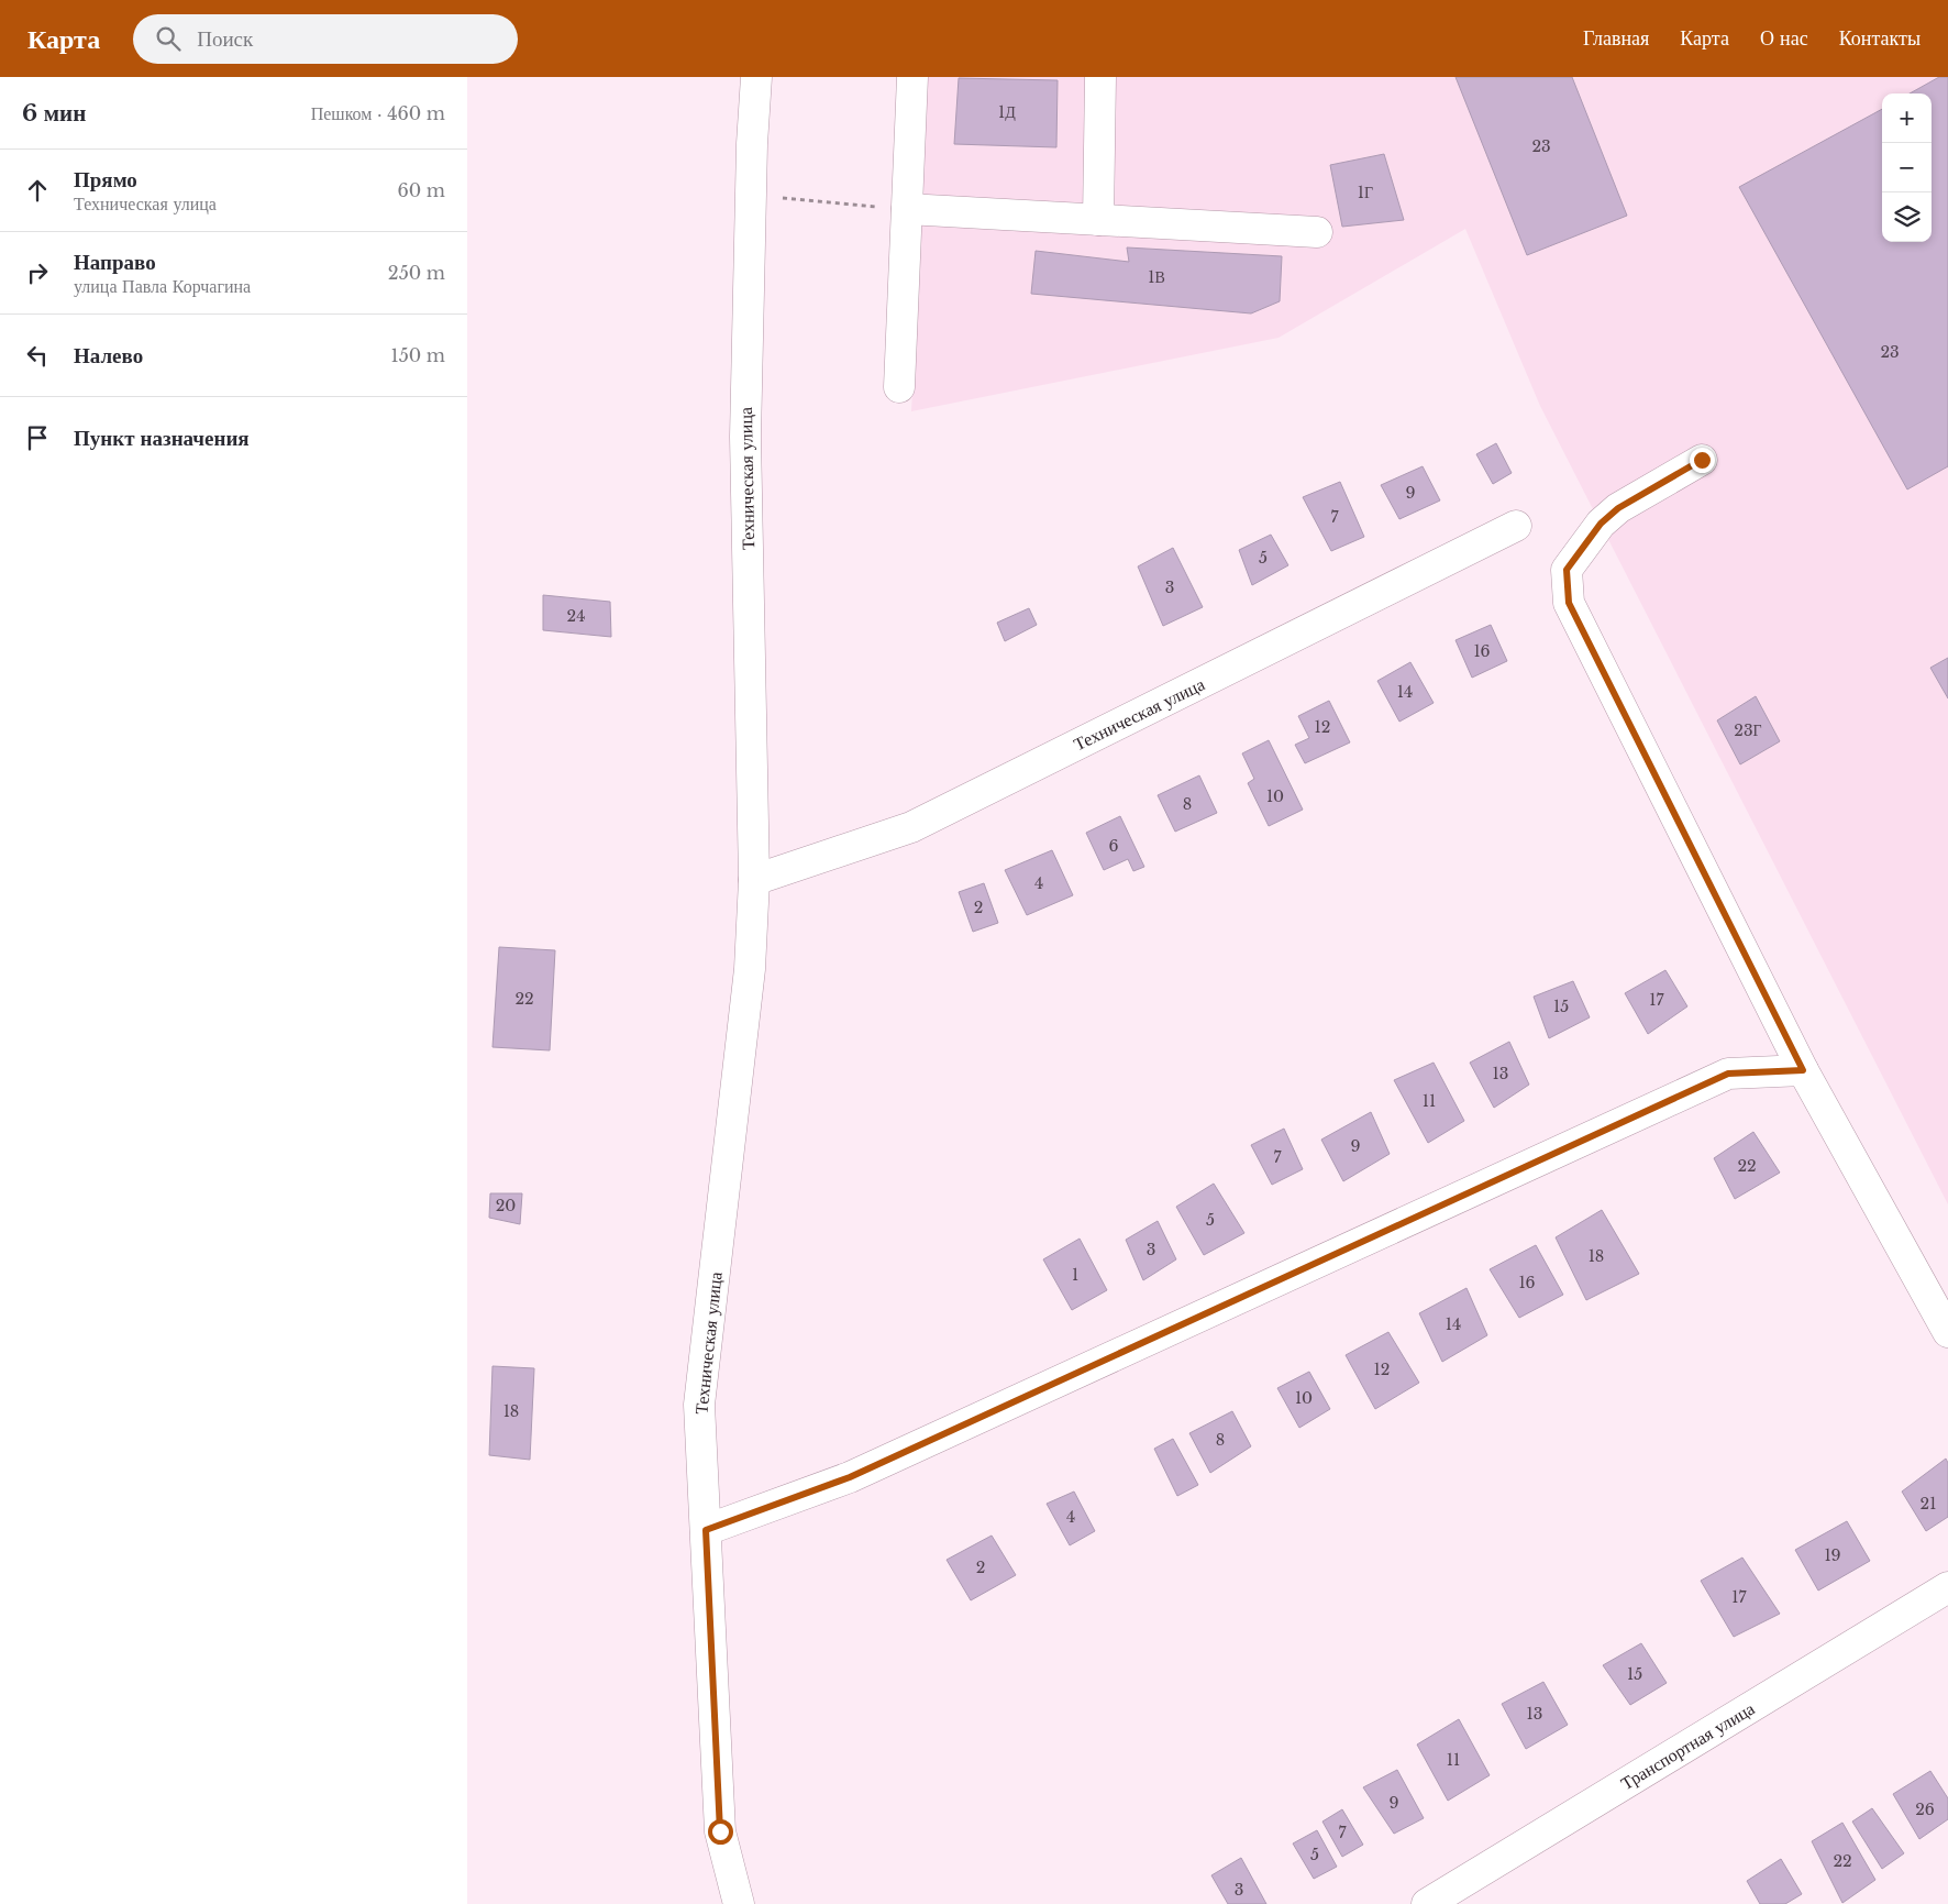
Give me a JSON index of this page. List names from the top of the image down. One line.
{"streets":{"street":["Техническая улица","Транспортная улица"]},"house_numbers":["1Д","23","1Г","1В","23","9","7","5","3","24","16","14","12","23Г","10","8","6","4","2","22","17","15","13","11","9","7","22","20","5","3","18","1","16","14","12","10","18","8","21","4","19","2","17","15","13","11","9","26","7","5","22","3"],"page":{"header":"Карта","search":"Поиск","nav":["Главная","Карта","О нас","Контакты"],"heading":["6 мин","Пешком · 460 m"],"map_buttons":["+","−"],"list":[["Прямо","Техническая улица","60 m"],["Направо","улица Павла Корчагина","250 m"],["Налево","150 m"],"Пункт назначения"]}}
